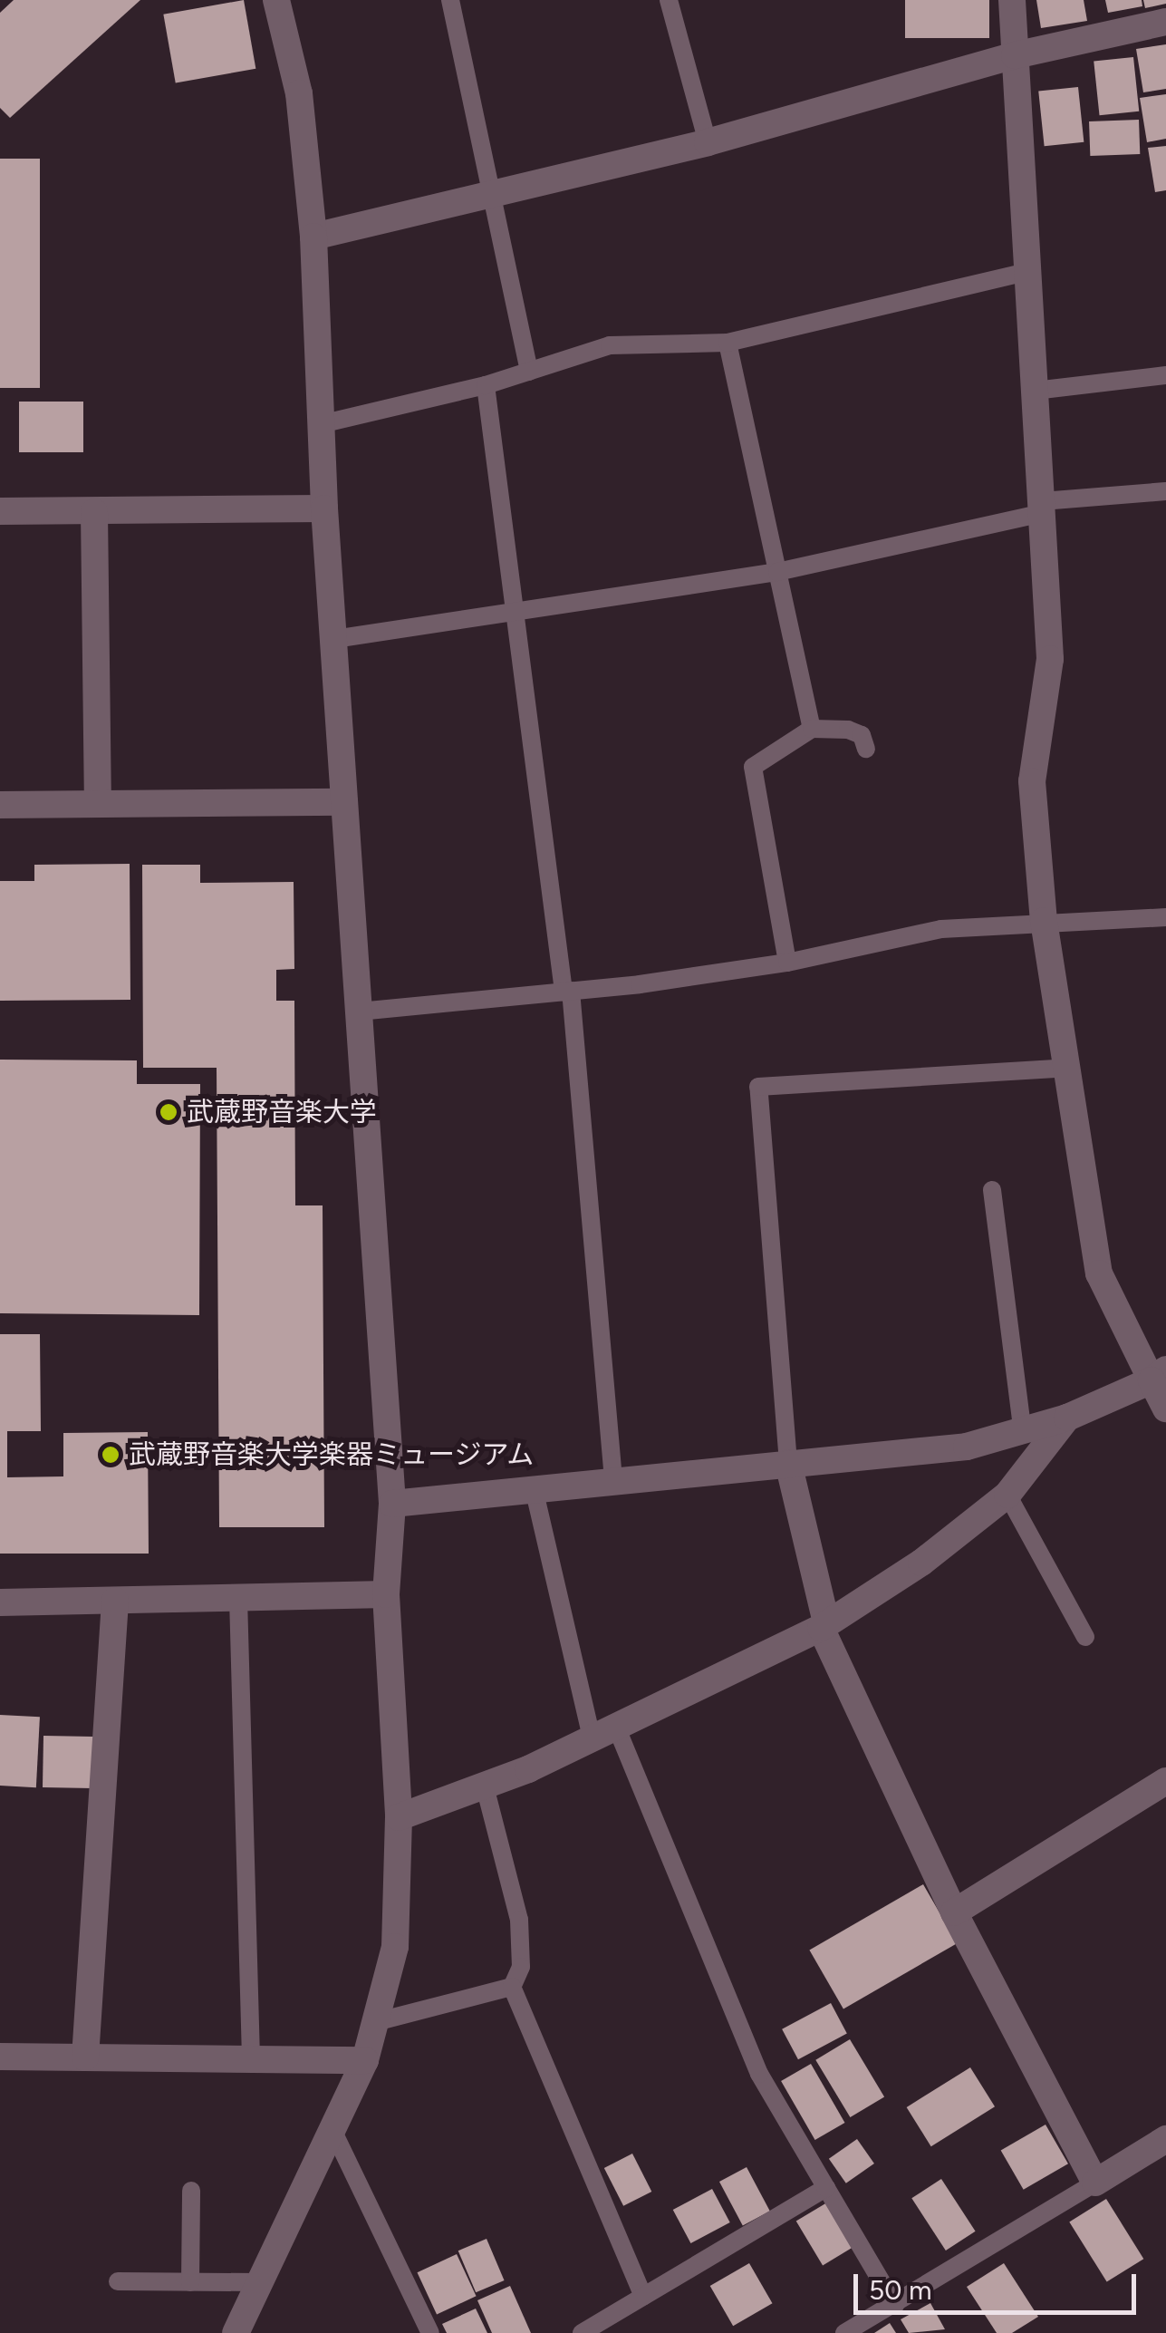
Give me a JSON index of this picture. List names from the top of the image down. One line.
{"places":["武蔵野音楽大学","武蔵野音楽大学楽器ミュージアム"],"scale_bar":"50 m"}
